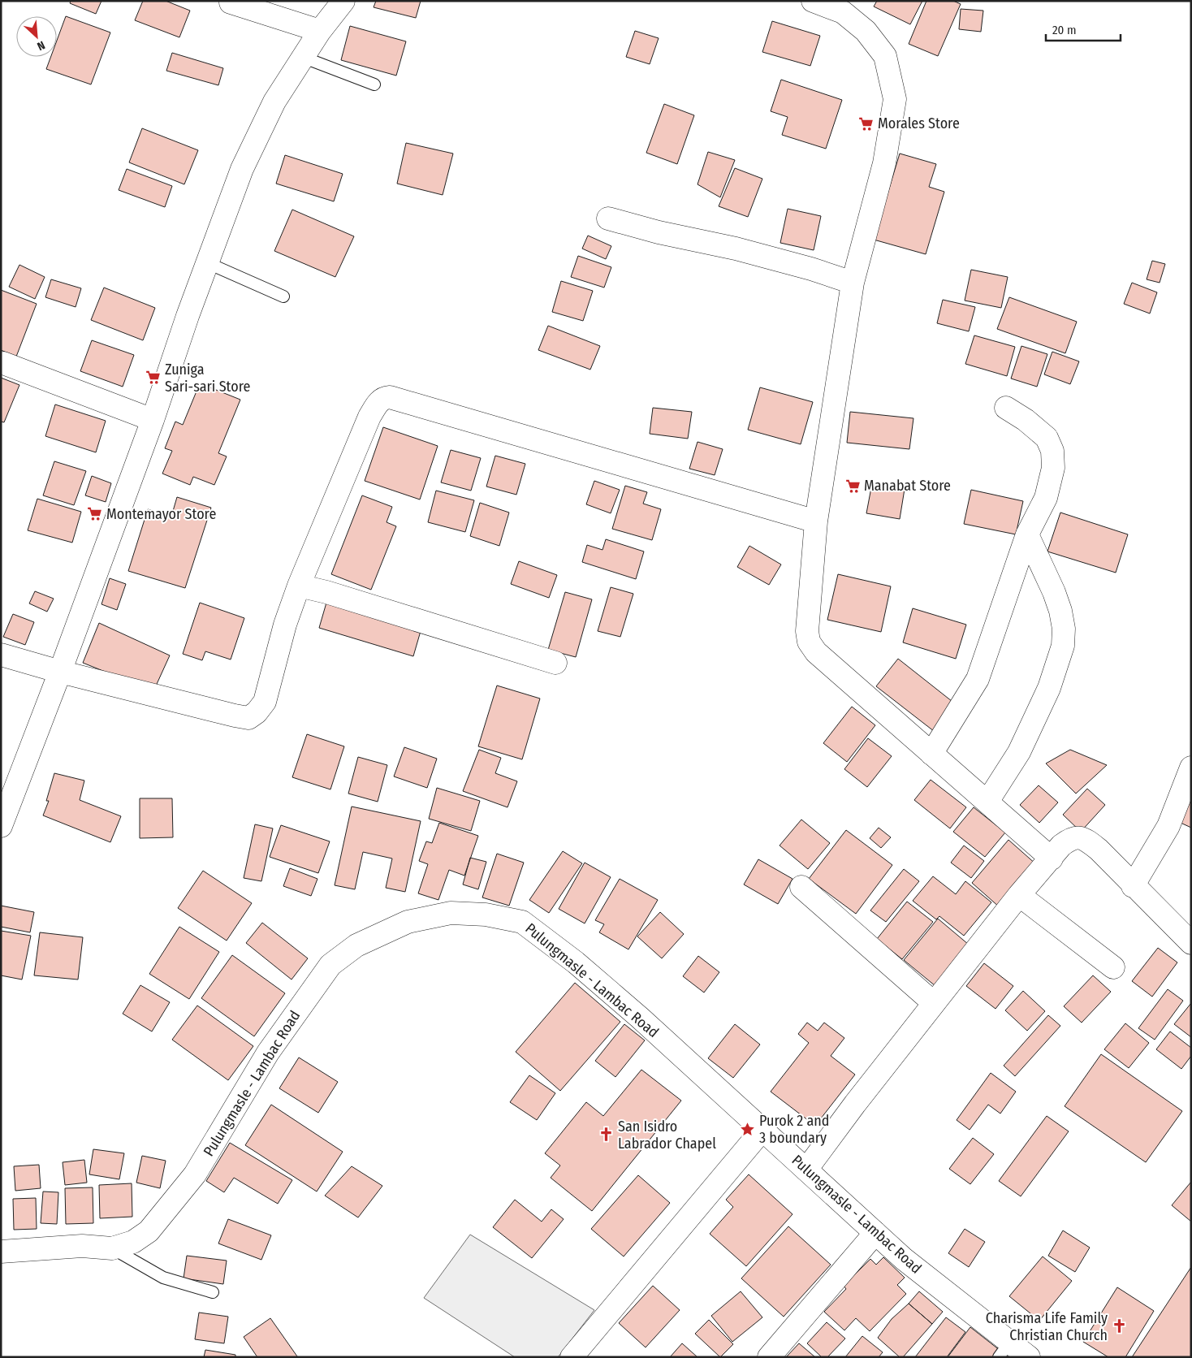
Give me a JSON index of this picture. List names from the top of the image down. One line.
{"streets":{"street":["Pulungmasle - Lambac Road"]},"places":{"supermarket":["Morales Store","Zuniga Sari-sari Store","Manabat Store","Montemayor Store"],"place":["Purok 2 and 3 boundary"],"church":["San Isidro Labrador Chapel","Charisma Life Family Christian Church"]},"scale_bar":"20 m","north":"bottom right"}
